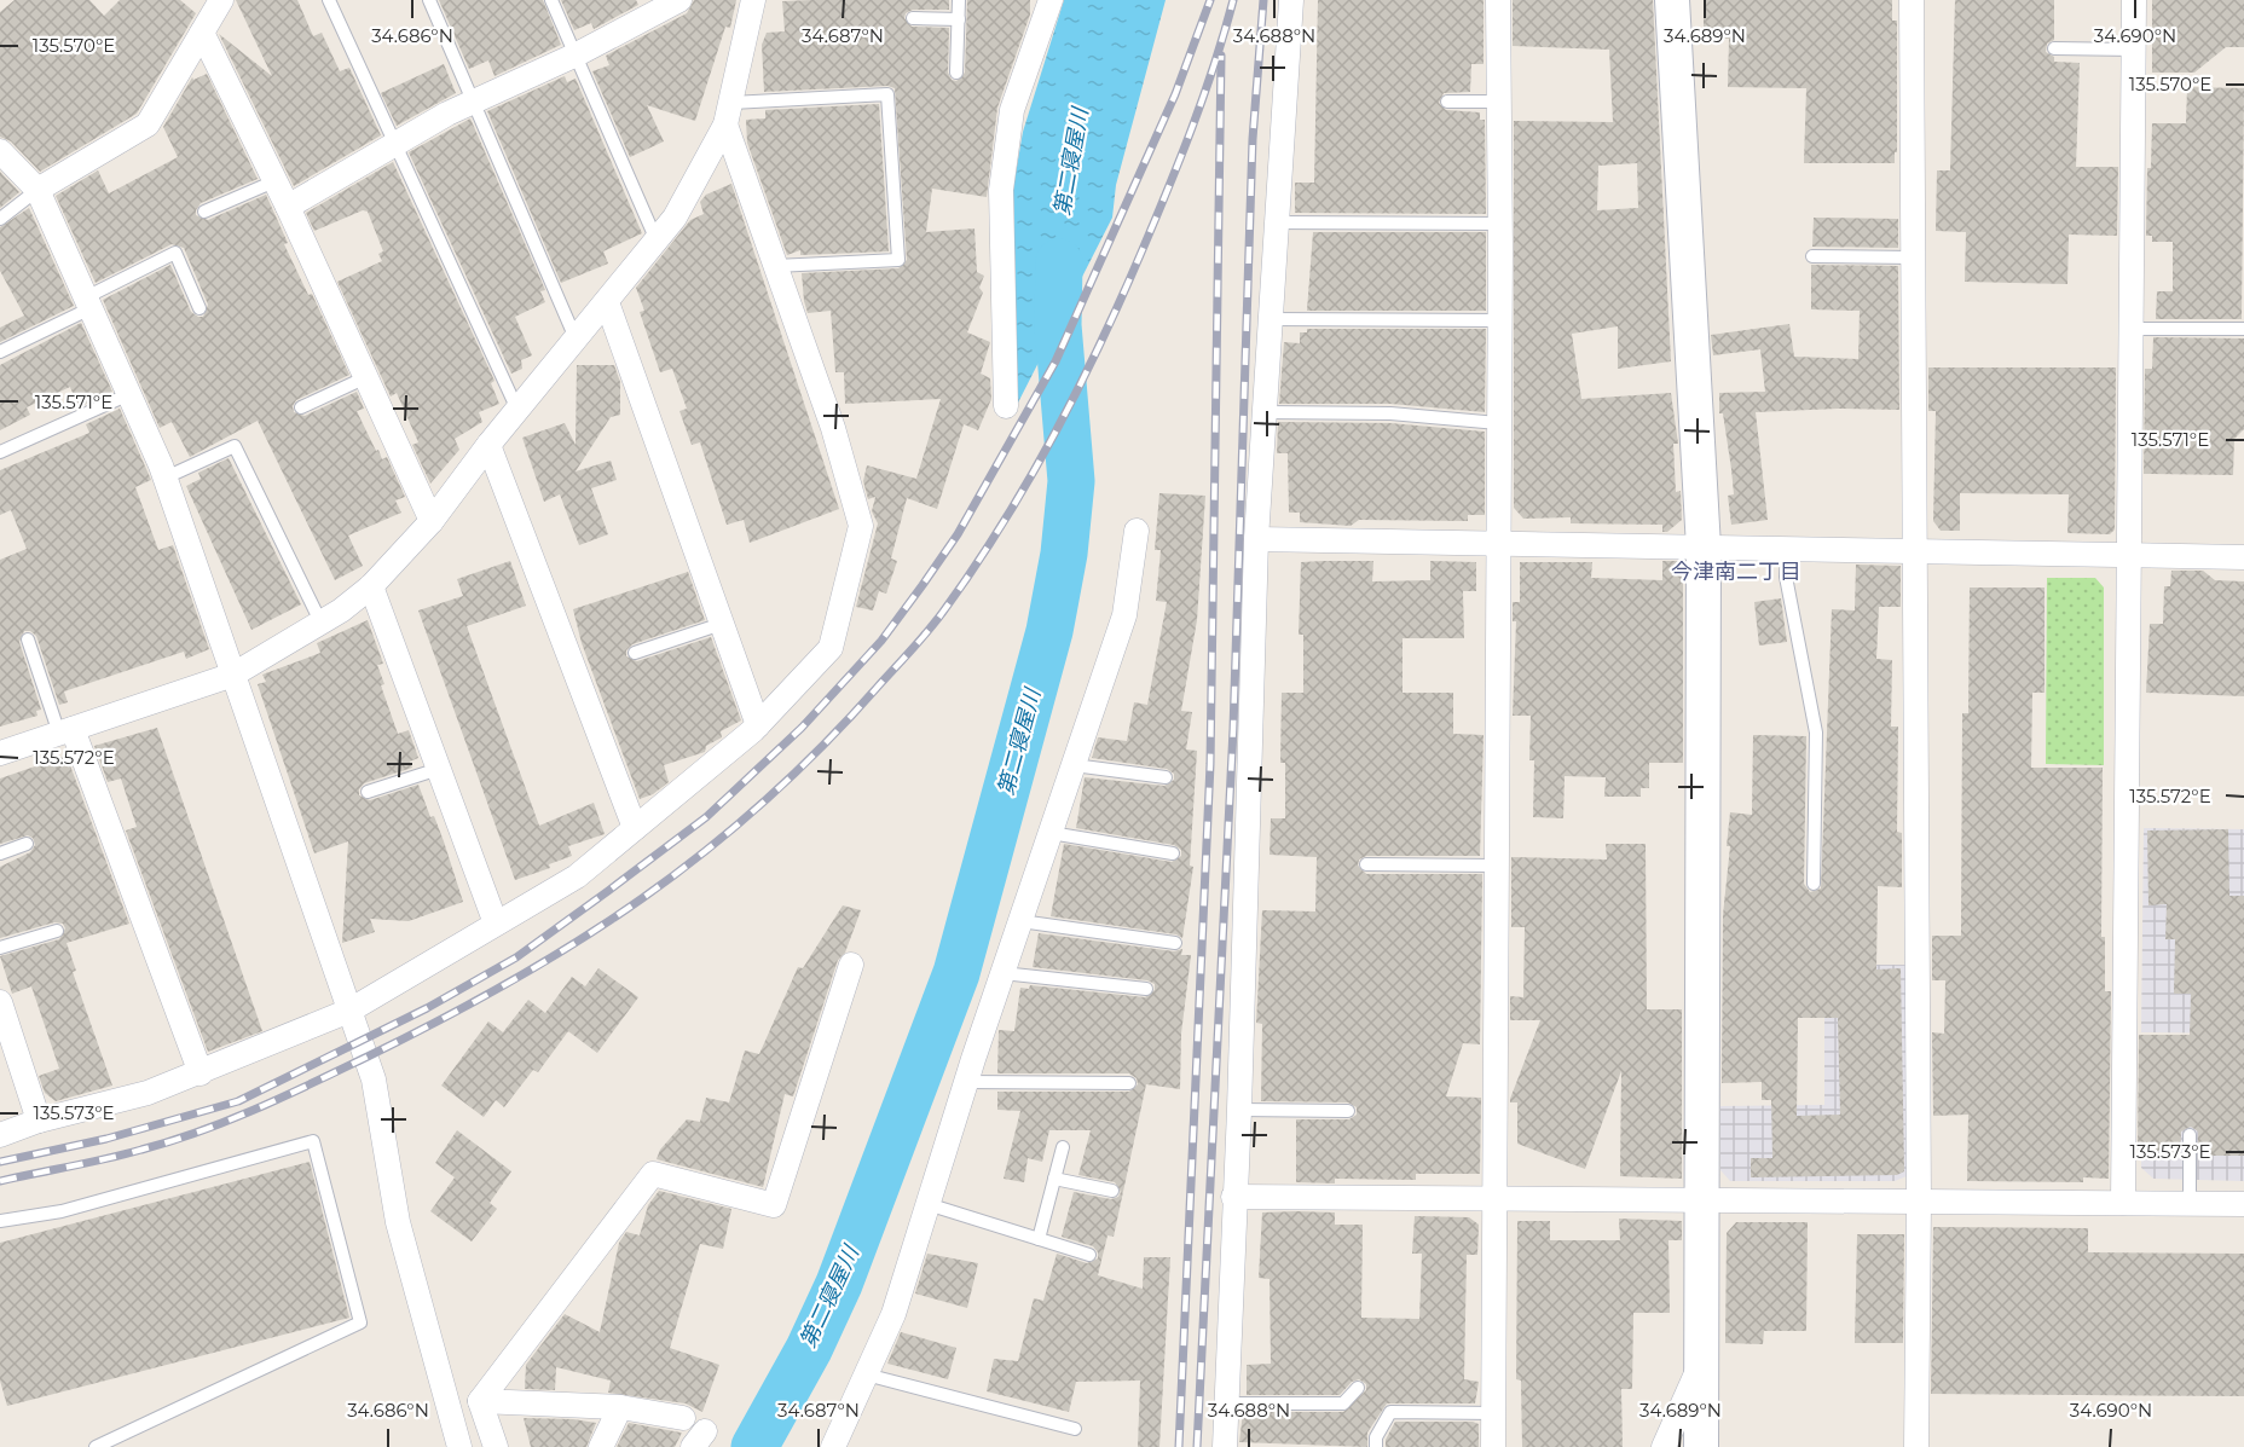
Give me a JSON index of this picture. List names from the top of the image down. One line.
{"districts":["今津南二丁目"],"water":["第二寝屋川"],"coordinates":["34.686°N","34.687°N","34.688°N","34.689°N","34.690°N","135.570°E","135.571°E","135.572°E","135.573°E"]}
